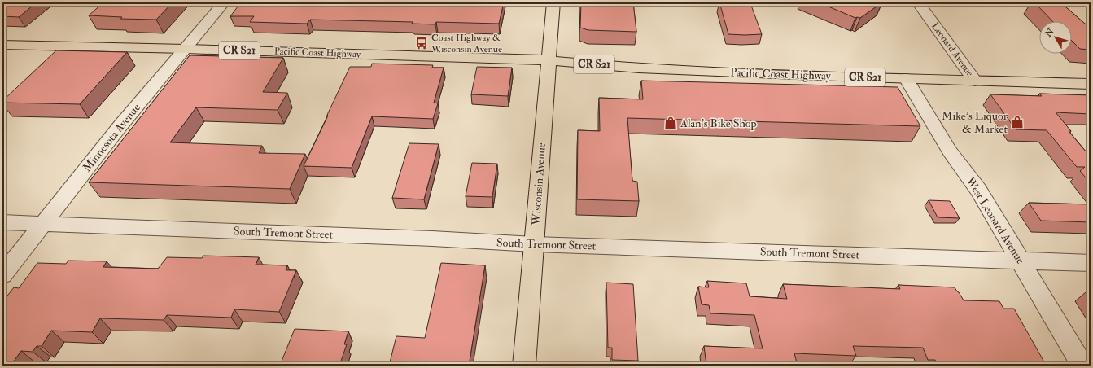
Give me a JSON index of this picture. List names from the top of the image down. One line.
{"streets":{"main road":["CR S21","Pacific Coast Highway","Wisconsin Avenue"],"street":["Leonard Avenue","Minnesota Avenue","West Leonard Avenue","South Tremont Street"]},"crossings":[["Leonard Avenue","Pacific Coast Highway"],["Pacific Coast Highway","Minnesota Avenue"],["Pacific Coast Highway","Wisconsin Avenue"],["Pacific Coast Highway","West Leonard Avenue"],["Minnesota Avenue","South Tremont Street"],["Wisconsin Avenue","South Tremont Street"],["West Leonard Avenue","South Tremont Street"]],"places":{"bus stop":["Coast Highway & Wisconsin Avenue"],"shop":["Mike's Liquor & Market","Alan's Bike Shop"]},"north":"top left"}
